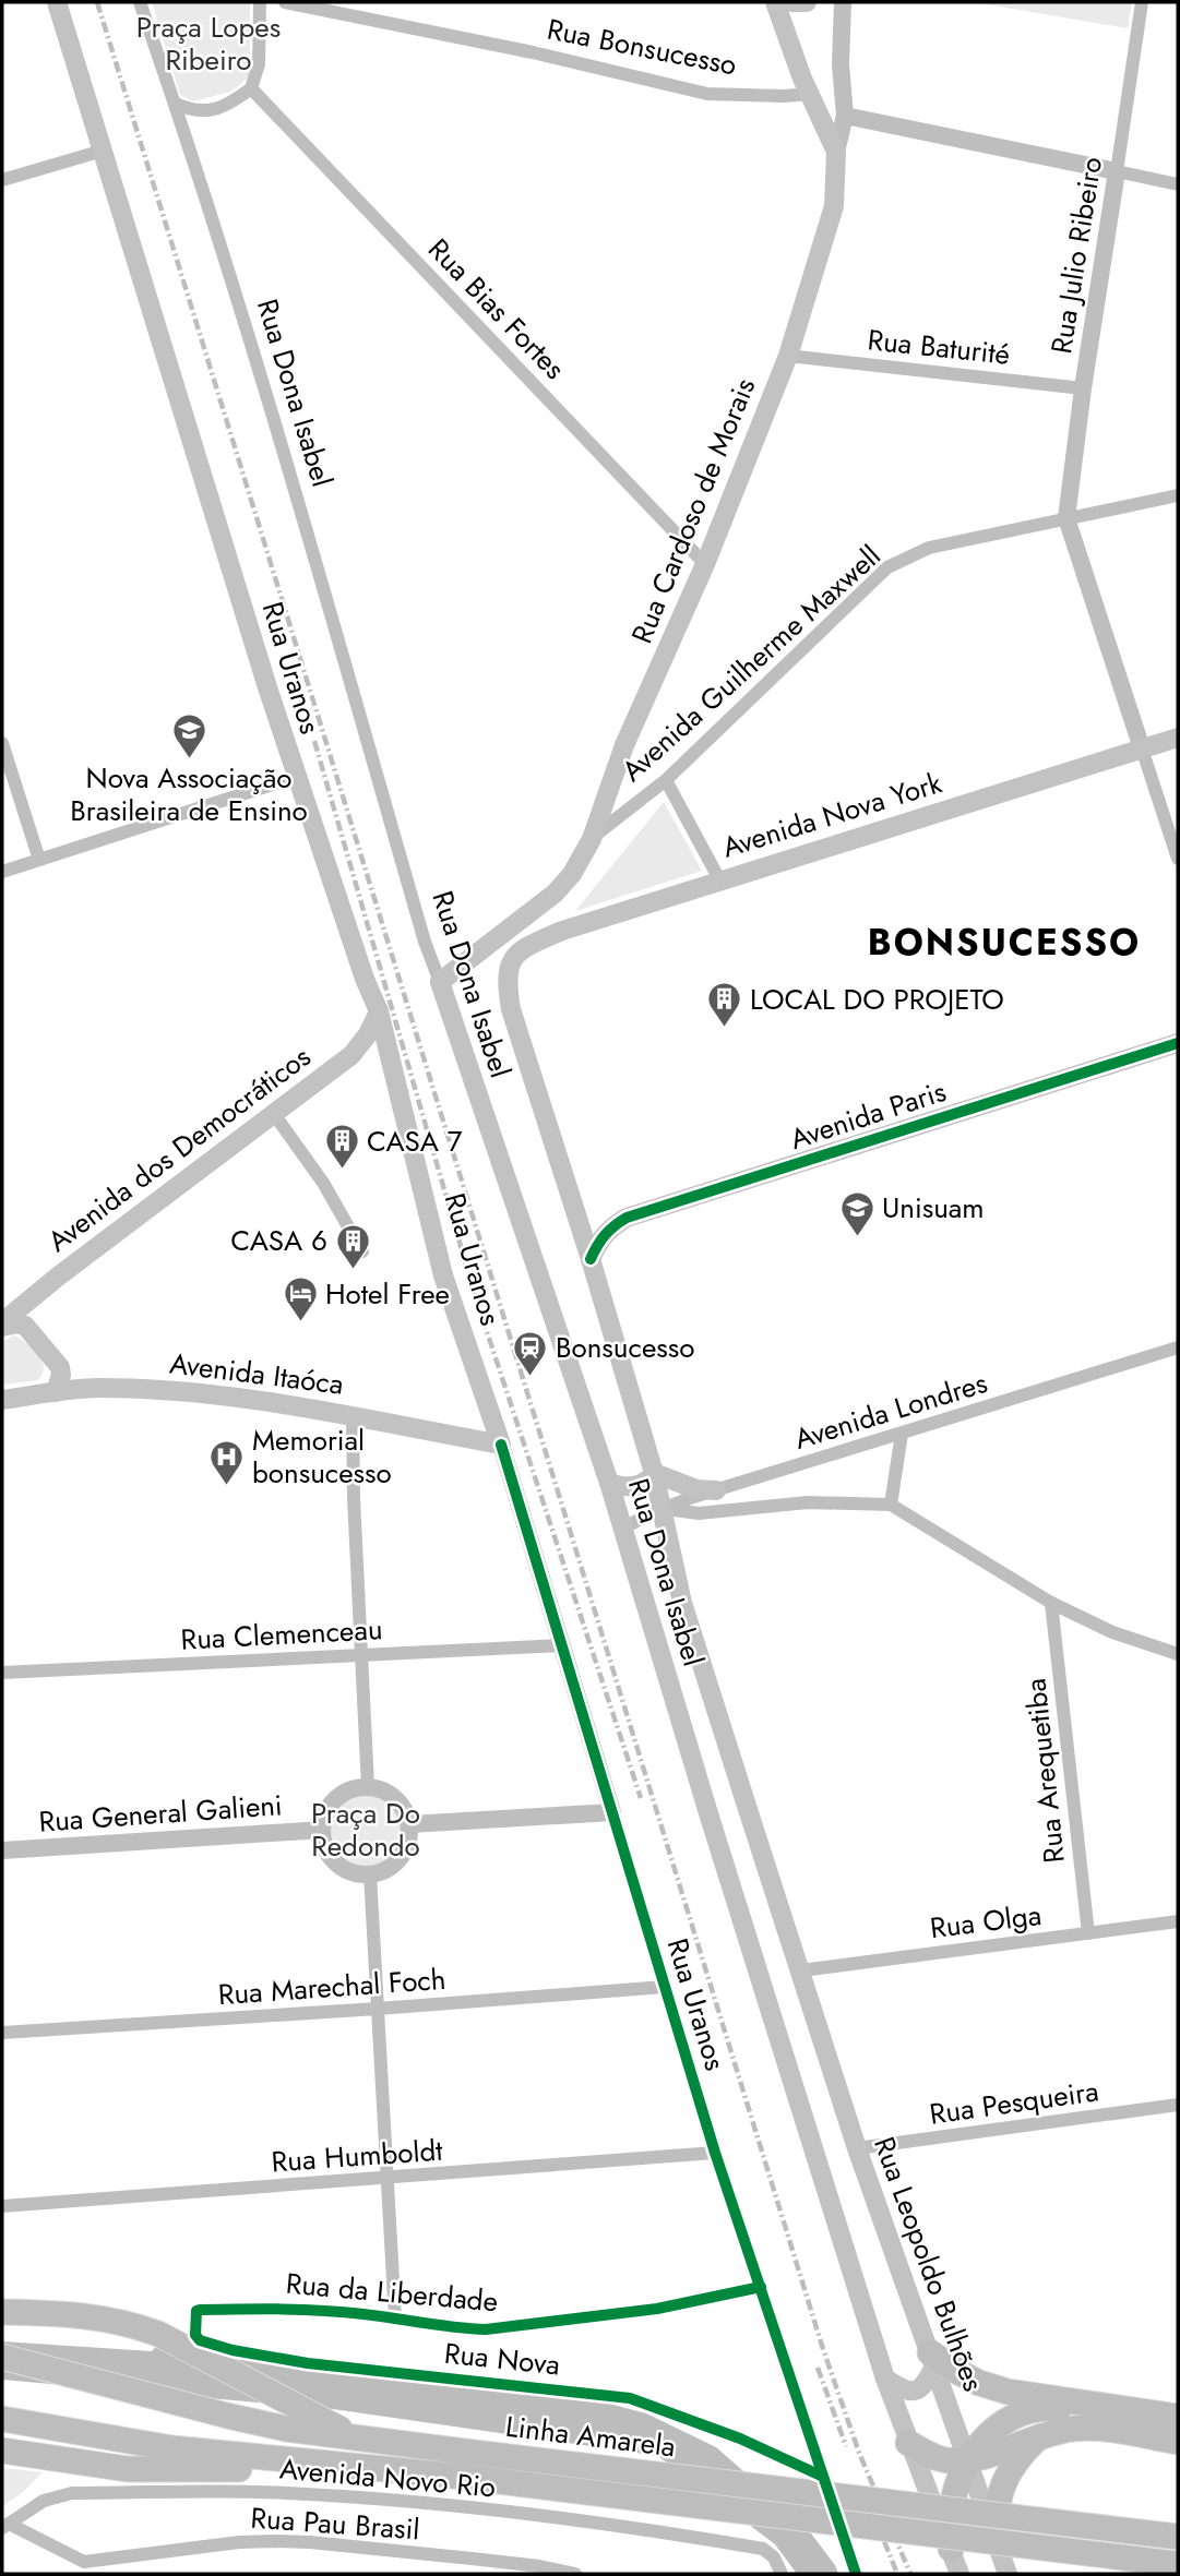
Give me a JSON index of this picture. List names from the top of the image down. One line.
{"streets":{"highway":["Linha Amarela"],"main road":["Rua Dona Isabel","Rua Cardoso de Morais","Rua Uranos","Avenida Nova York","Avenida Paris","Avenida dos Democráticos","Avenida Itaóca","Rua Leopoldo Bulhões"],"street":["Rua Bonsucesso","Rua Julio Ribeiro","Rua Bias Fortes","Rua Baturité","Avenida Guilherme Maxwell","Avenida Londres","Rua Clemenceau","Rua Arequetiba","Rua General Galieni","Rua Olga","Rua Marechal Foch","Rua Pesqueira","Rua Humboldt","Rua da Liberdade","Rua Nova","Avenida Novo Rio","Rua Pau Brasil"]},"crossings":[["Rua Bonsucesso","Rua Cardoso de Morais"],["Rua Julio Ribeiro","Rua Baturité"],["Rua Julio Ribeiro","Avenida Guilherme Maxwell"],["Rua Bias Fortes","Rua Cardoso de Morais"],["Rua Baturité","Rua Cardoso de Morais"],["Rua Dona Isabel","Rua Cardoso de Morais"],["Rua Dona Isabel","Avenida Nova York"],["Rua Dona Isabel","Avenida Paris"],["Rua Dona Isabel","Avenida Londres"],["Rua Dona Isabel","Rua Olga"],["Rua Dona Isabel","Rua Leopoldo Bulhões"],["Rua Cardoso de Morais","Avenida Guilherme Maxwell"],["Rua Uranos","Avenida dos Democráticos"],["Rua Uranos","Avenida Itaóca"],["Rua Uranos","Rua Clemenceau"],["Rua Uranos","Rua Marechal Foch"],["Rua Uranos","Rua Humboldt"],["Rua Uranos","Rua da Liberdade"],["Rua Uranos","Rua Nova"],["Rua Arequetiba","Rua Olga"],["Rua Olga","Rua Leopoldo Bulhões"],["Rua Pesqueira","Rua Leopoldo Bulhões"],["Rua da Liberdade","Rua Nova"],["Avenida Novo Rio","Rua Pau Brasil"]],"districts":["BONSUCESSO"],"parks":["Praça Lopes Ribeiro","Praça Do Redondo"],"places":{"school or university":["Nova Associação Brasileira de Ensino","Unisuam"],"building":["LOCAL DO PROJETO","CASA 7","CASA 6"],"hotel":["Hotel Free"],"station":["Bonsucesso"],"hospital":["Memorial bonsucesso"]}}
